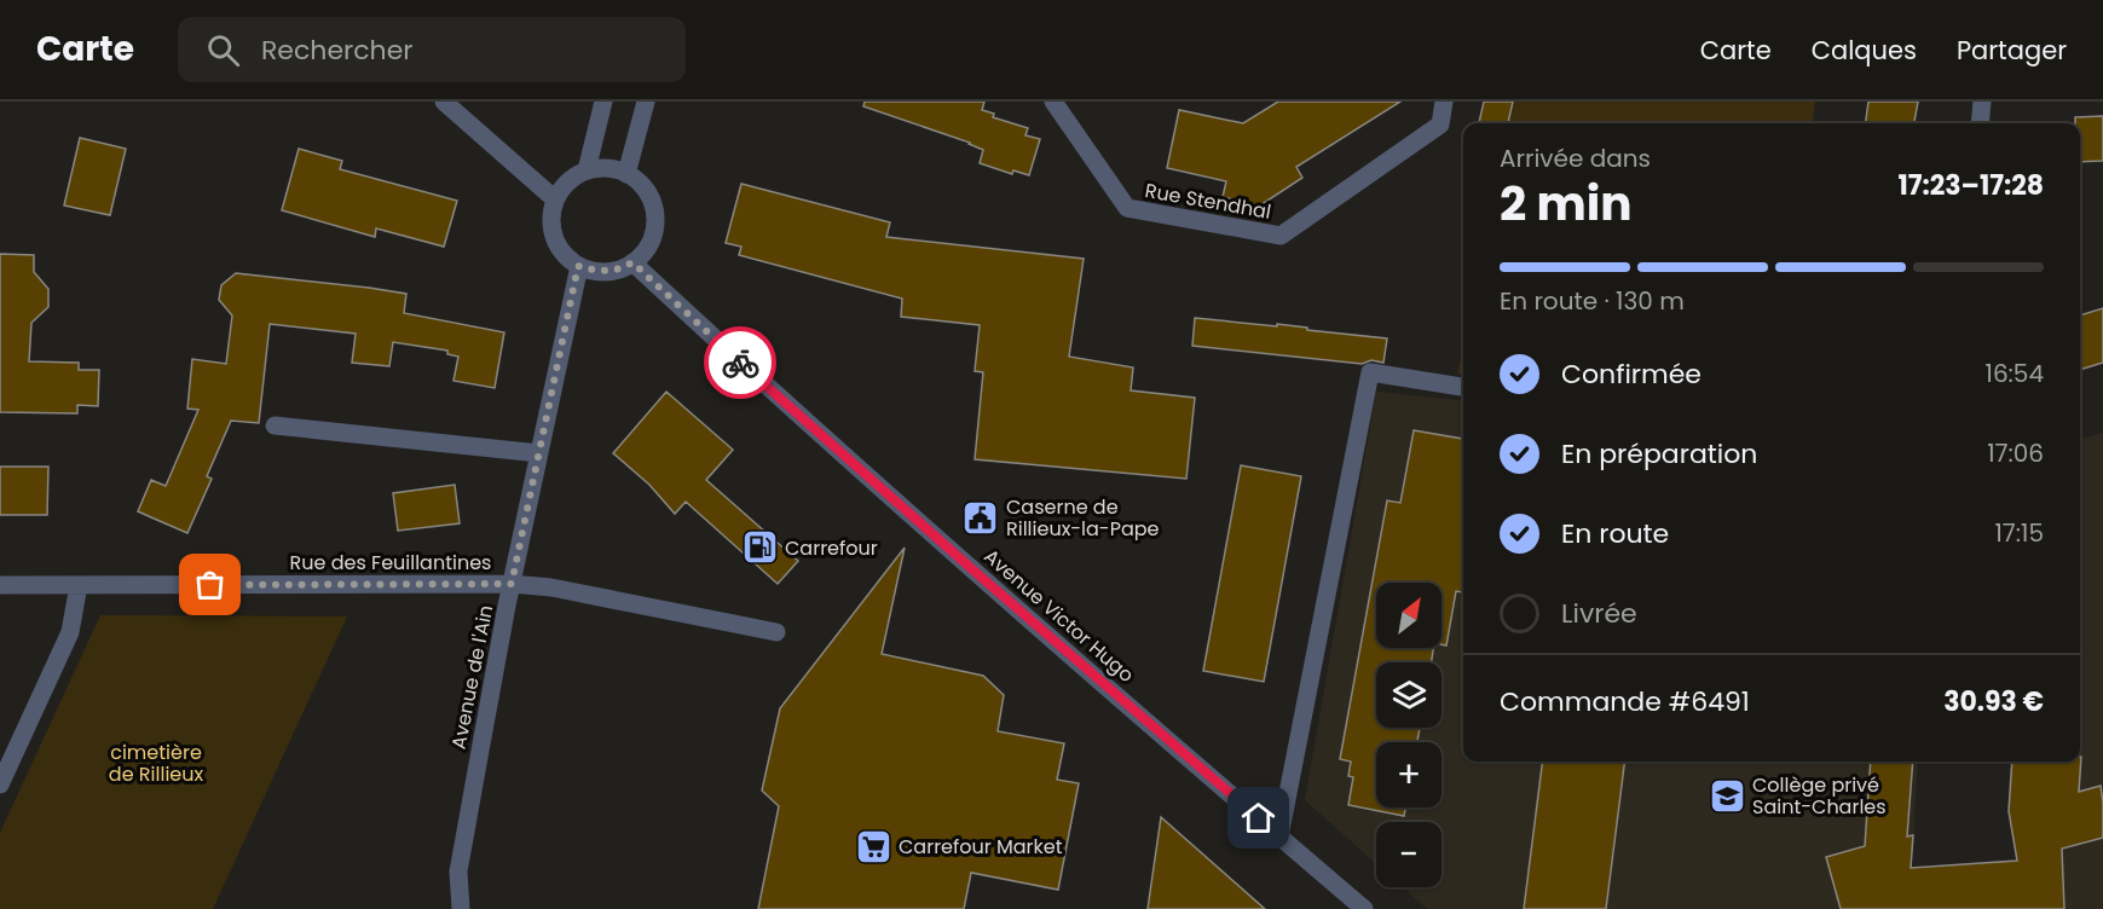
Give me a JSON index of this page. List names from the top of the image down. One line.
{"streets":{"street":["Rue Stendhal","Rue des Feuillantines","Avenue Victor Hugo","Avenue de l'Ain"]},"crossings":[["Rue des Feuillantines","Avenue de l'Ain"],["Avenue Victor Hugo","Avenue de l'Ain"]],"parks":["cimetière de Rillieux"],"places":{"public building":["Caserne de Rillieux-la-Pape"],"fuel station":["Carrefour"],"school or university":["Collège privé Saint-Charles"],"supermarket":["Carrefour Market"]},"north":"top right","page":{"header":"Carte","search":"Rechercher","nav":["Carte","Calques","Partager"],"heading":["2 min","Arrivée dans","17:23–17:28"],"panel":["Commande #6491","30.93 €"],"bar":"En route · 130 m","list":[["Confirmée","16:54"],["En préparation","17:06"],["En route","17:15"],"Livrée"],"map_buttons":["+","−"]}}
